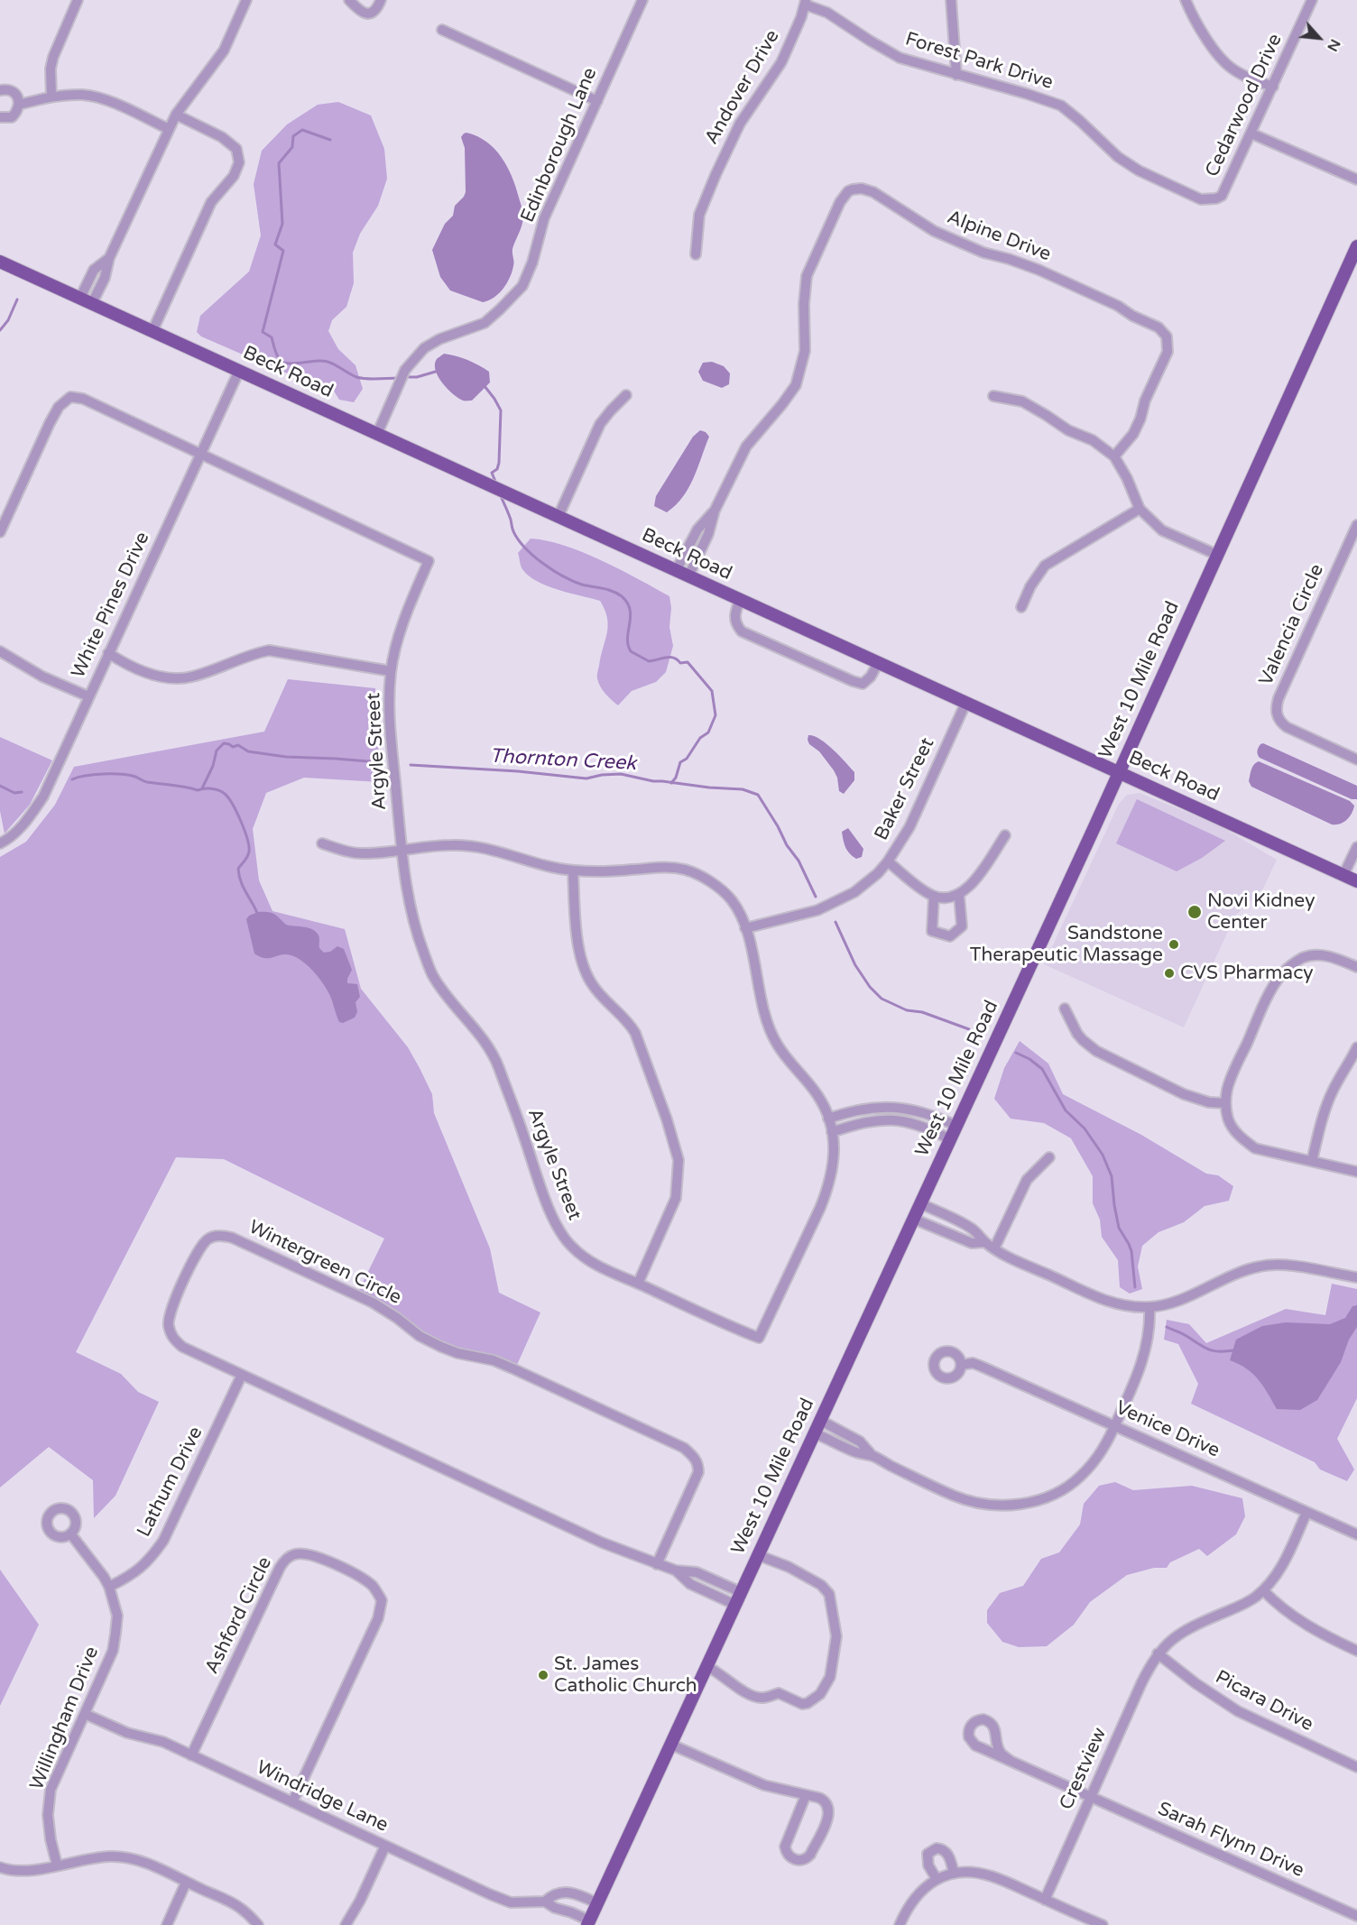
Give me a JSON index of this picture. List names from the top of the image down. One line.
{"streets":{"main road":["Beck Road","West 10 Mile Road"],"street":["Forest Park Drive","Andover Drive","Cedarwood Drive","Edinborough Lane","Alpine Drive","White Pines Drive","Valencia Circle","Argyle Street","Baker Street","Wintergreen Circle","Venice Drive","Lathum Drive","Ashford Circle","Picara Drive","Willingham Drive","Crestview","Windridge Lane","Sarah Flynn Drive"]},"crossings":[["Forest Park Drive","Andover Drive"],["Forest Park Drive","Cedarwood Drive"],["Edinborough Lane","Beck Road"],["Alpine Drive","Beck Road"],["Beck Road","White Pines Drive"],["Beck Road","West 10 Mile Road"],["Beck Road","Baker Street"],["White Pines Drive","Argyle Street"],["West 10 Mile Road","Wintergreen Circle"],["West 10 Mile Road","Windridge Lane"],["Wintergreen Circle","Lathum Drive"],["Lathum Drive","Willingham Drive"],["Ashford Circle","Windridge Lane"],["Picara Drive","Crestview"],["Willingham Drive","Windridge Lane"],["Crestview","Sarah Flynn Drive"]],"water":["Thornton Creek"],"places":["Novi Kidney Center","Sandstone Therapeutic Massage","CVS Pharmacy","St. James Catholic Church"],"north":"bottom right"}
